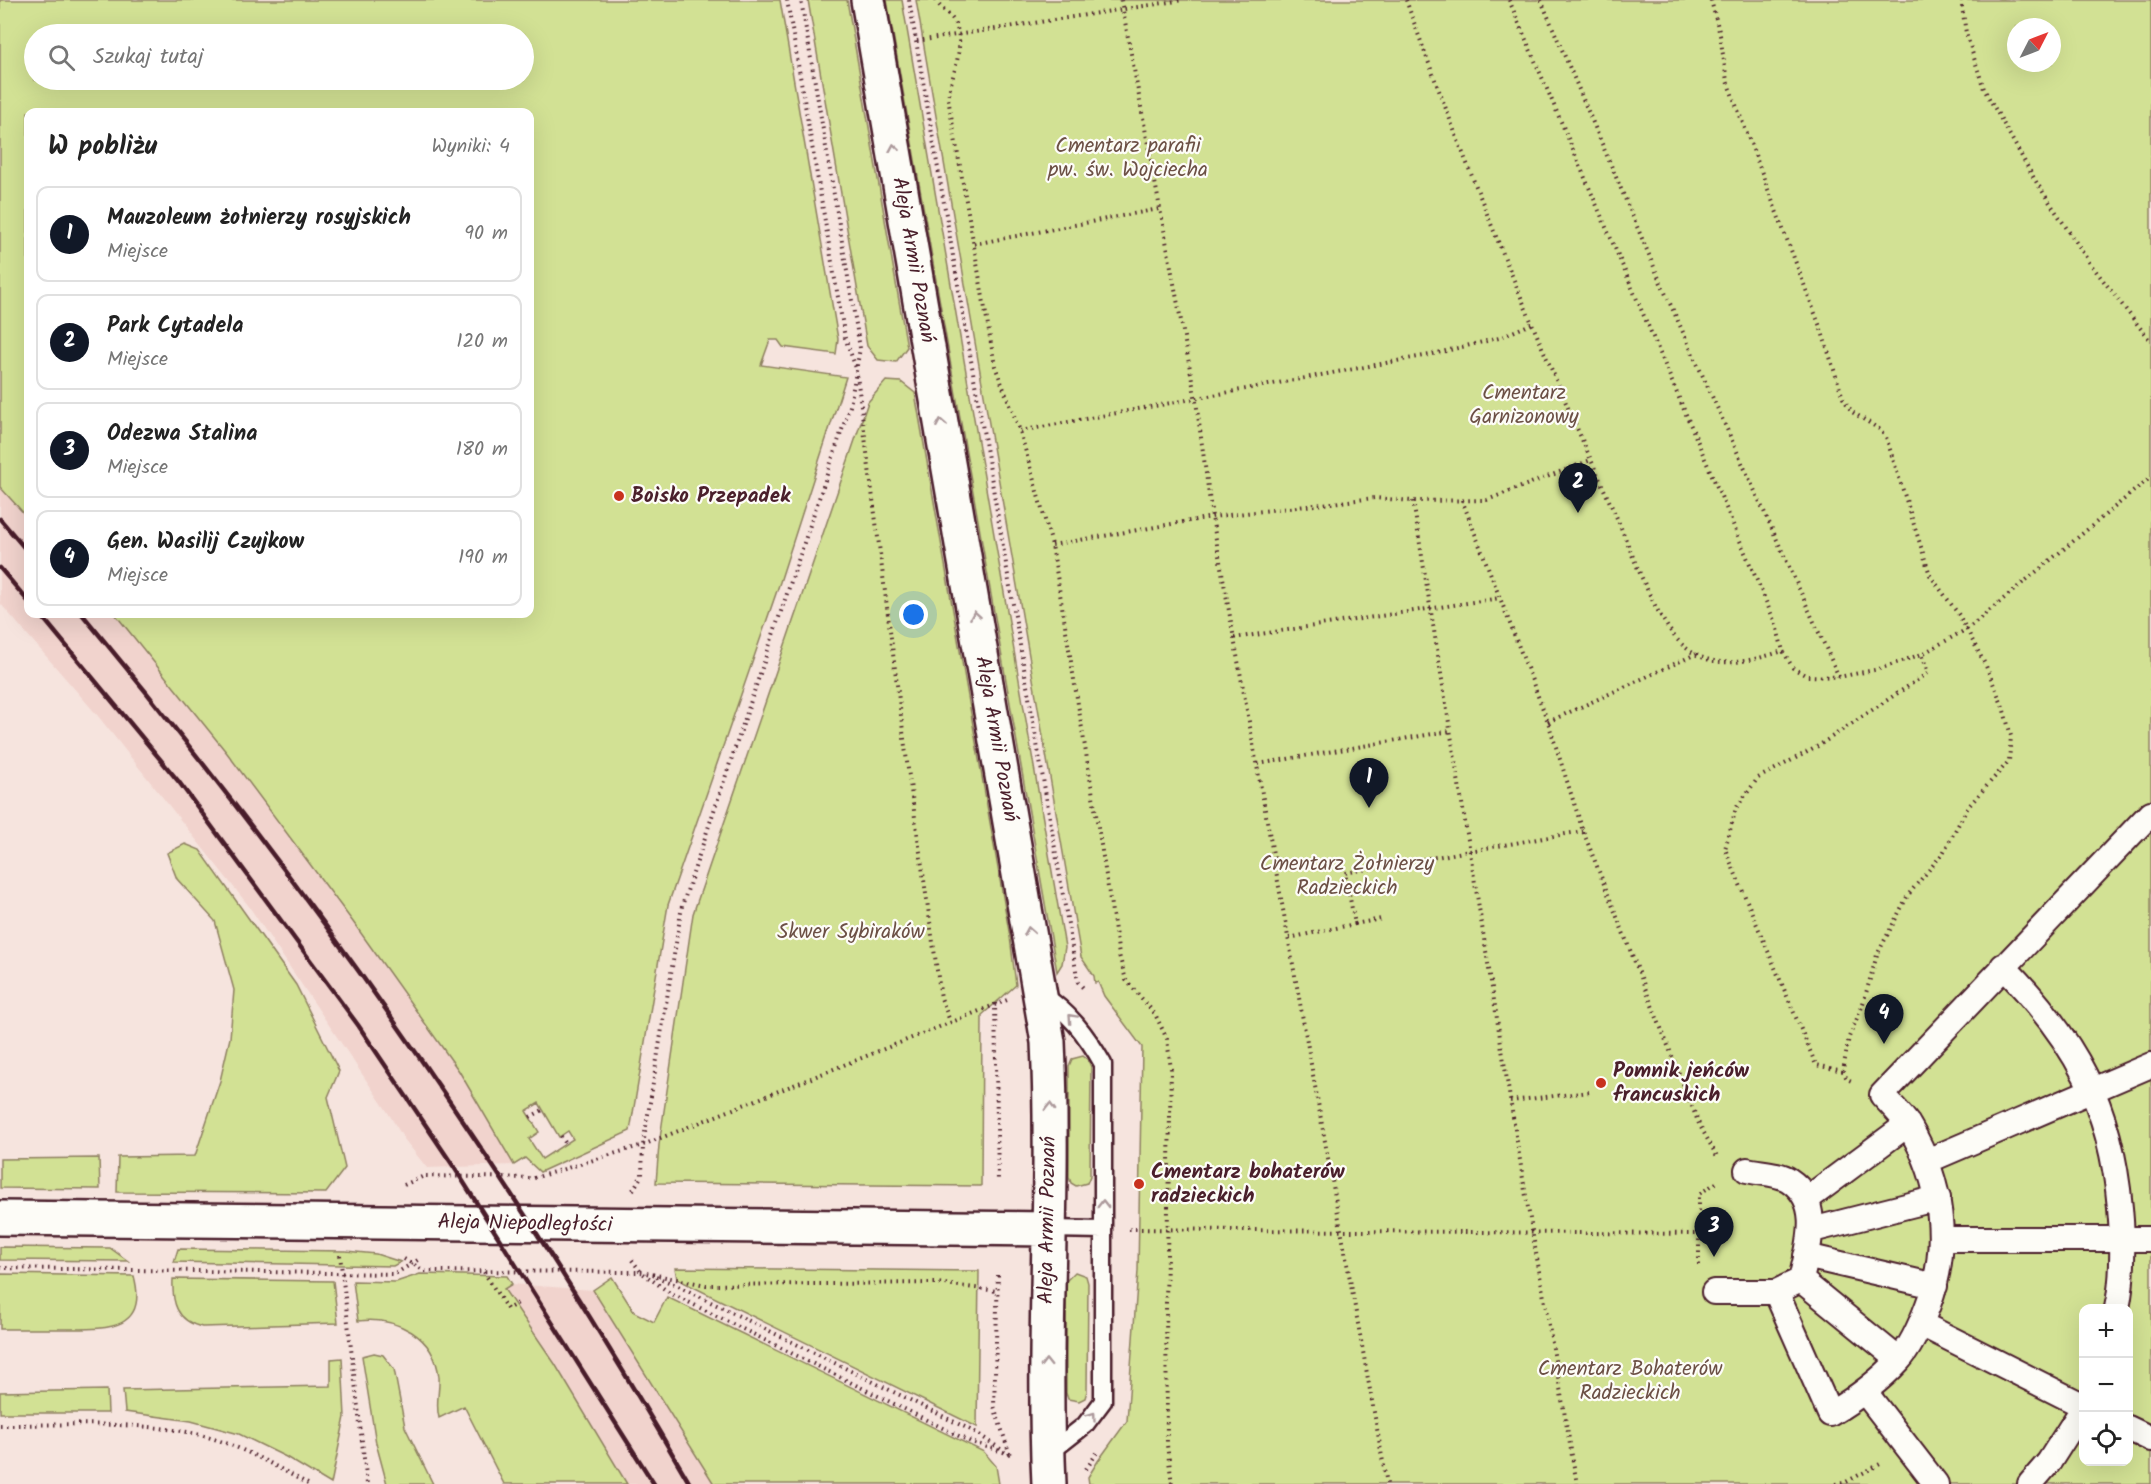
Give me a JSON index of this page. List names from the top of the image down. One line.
{"streets":{"street":["Aleja Armii Poznań","Aleja Niepodległości"]},"crossings":[["Aleja Armii Poznań","Aleja Niepodległości"]],"one_way":["Aleja Armii Poznań"],"parks":["Cmentarz parafii pw. św. Wojciecha","Cmentarz Garnizonowy","Cmentarz Żołnierzy Radzieckich","Skwer Sybiraków","Cmentarz Bohaterów Radzieckich"],"places":["Boisko Przepadek","Pomnik jeńców francuskich","Cmentarz bohaterów radzieckich"],"north":"top right","page":{"search":"Szukaj tutaj","heading":["W pobliżu","Wyniki: 4"],"list":[{"mark":"1","name":"Mauzoleum żołnierzy rosyjskich","note":"Miejsce","value":"90 m"},{"mark":"2","name":"Park Cytadela","note":"Miejsce","value":"120 m"},{"mark":"3","name":"Odezwa Stalina","note":"Miejsce","value":"180 m"},{"mark":"4","name":"Gen. Wasilij Czujkow","note":"Miejsce","value":"190 m"}],"pins":["2","1","4","3"],"map_buttons":["+","−"]}}
